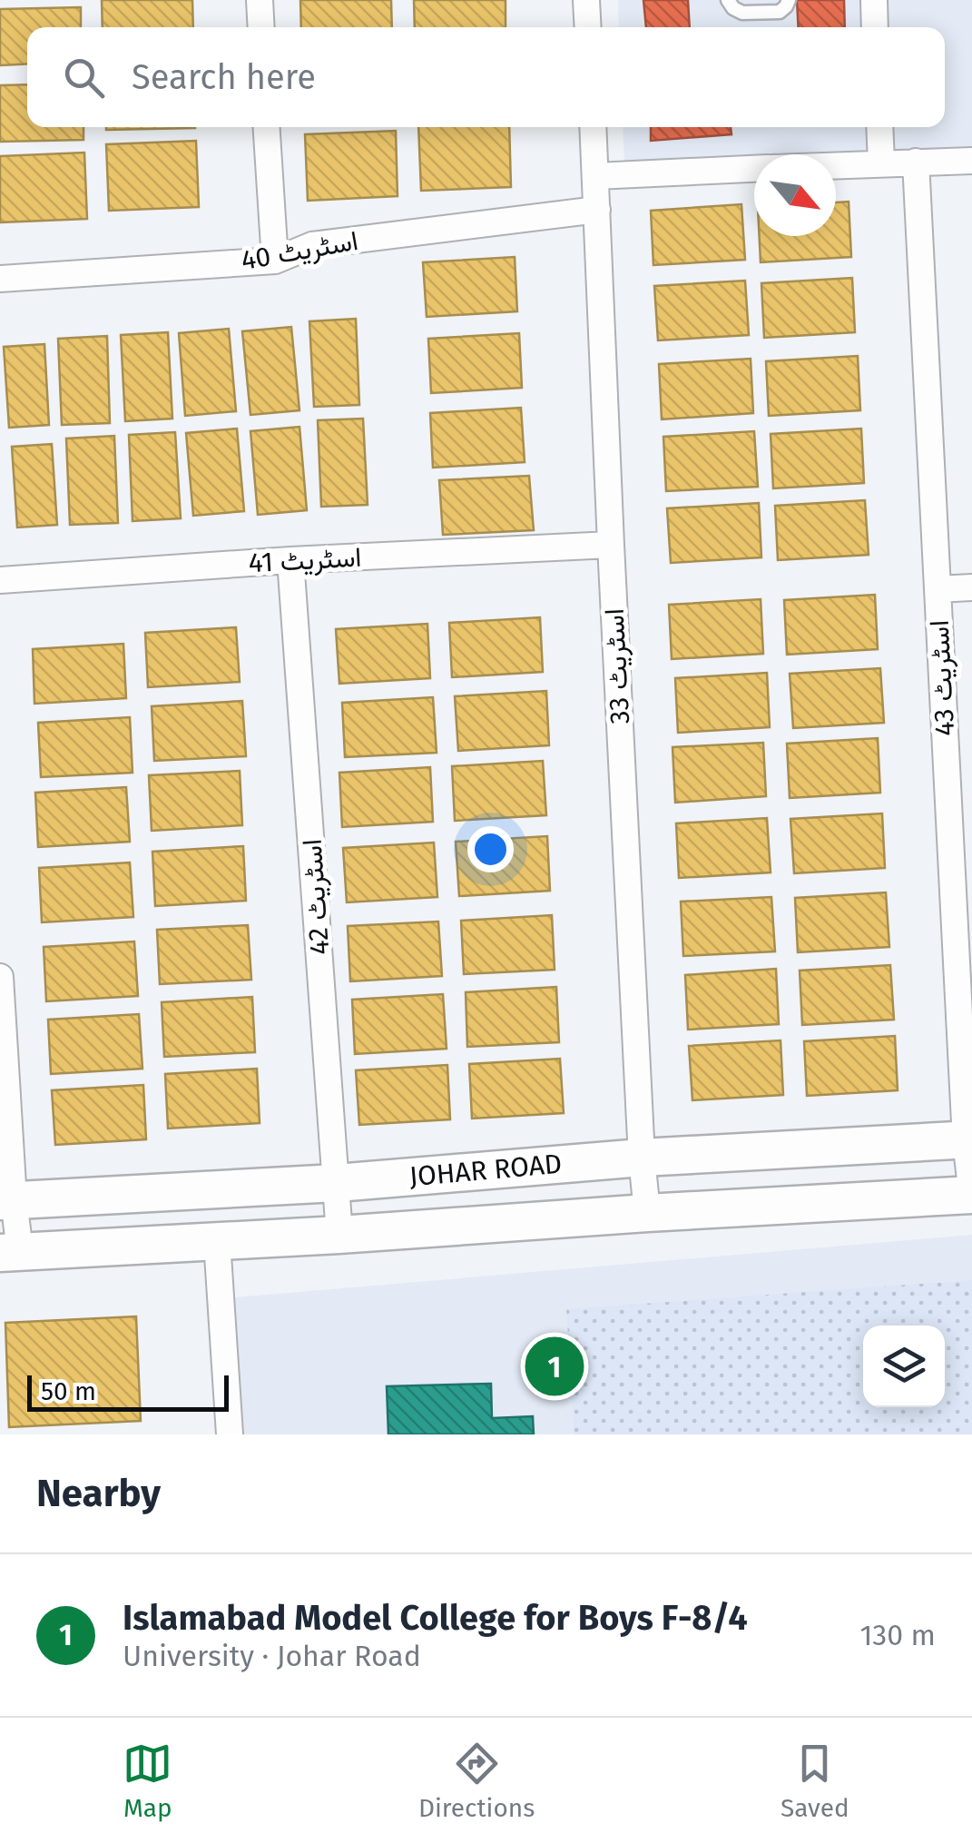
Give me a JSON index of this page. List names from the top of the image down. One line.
{"streets":{"street":["اسٹریٹ 40","اسٹریٹ 41","اسٹریٹ 33","اسٹریٹ 43","اسٹریٹ 42","JOHAR ROAD"]},"crossings":[["اسٹریٹ 40","اسٹریٹ 33"],["اسٹریٹ 41","اسٹریٹ 33"],["اسٹریٹ 41","اسٹریٹ 42"],["اسٹریٹ 33","JOHAR ROAD"],["اسٹریٹ 43","JOHAR ROAD"],["اسٹریٹ 42","JOHAR ROAD"]],"scale_bar":"50 m","north":"bottom right","page":{"search":"Search here","pins":"1","scale":"50 m","heading":"Nearby","list":[{"mark":"1","name":"Islamabad Model College for Boys F-8/4","note":"University · Johar Road","value":"130 m"}],"nav":["Map","Directions","Saved"]}}
